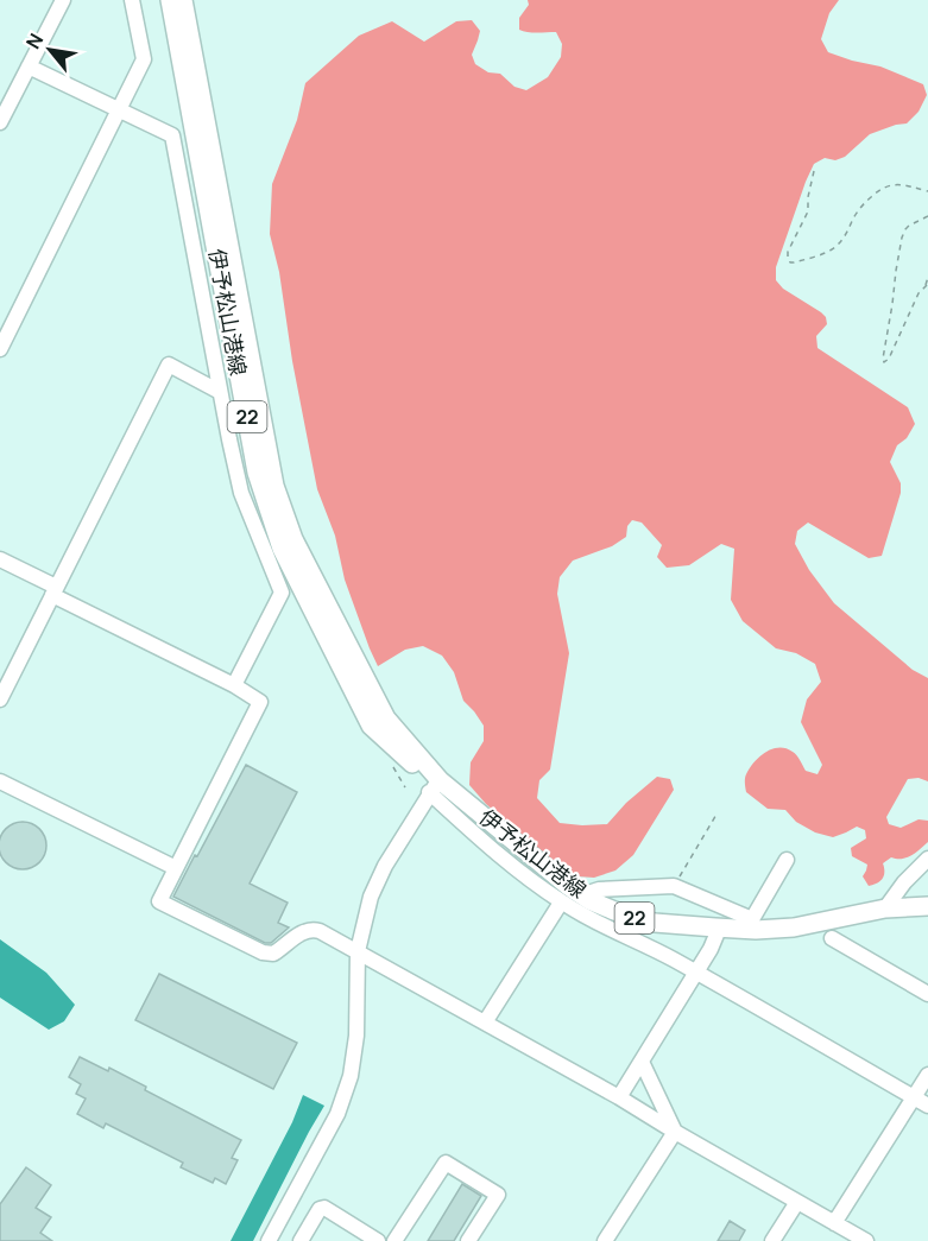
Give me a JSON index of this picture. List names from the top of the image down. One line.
{"streets":{"main road":["伊予松山港線","22"]},"north":"top left"}
